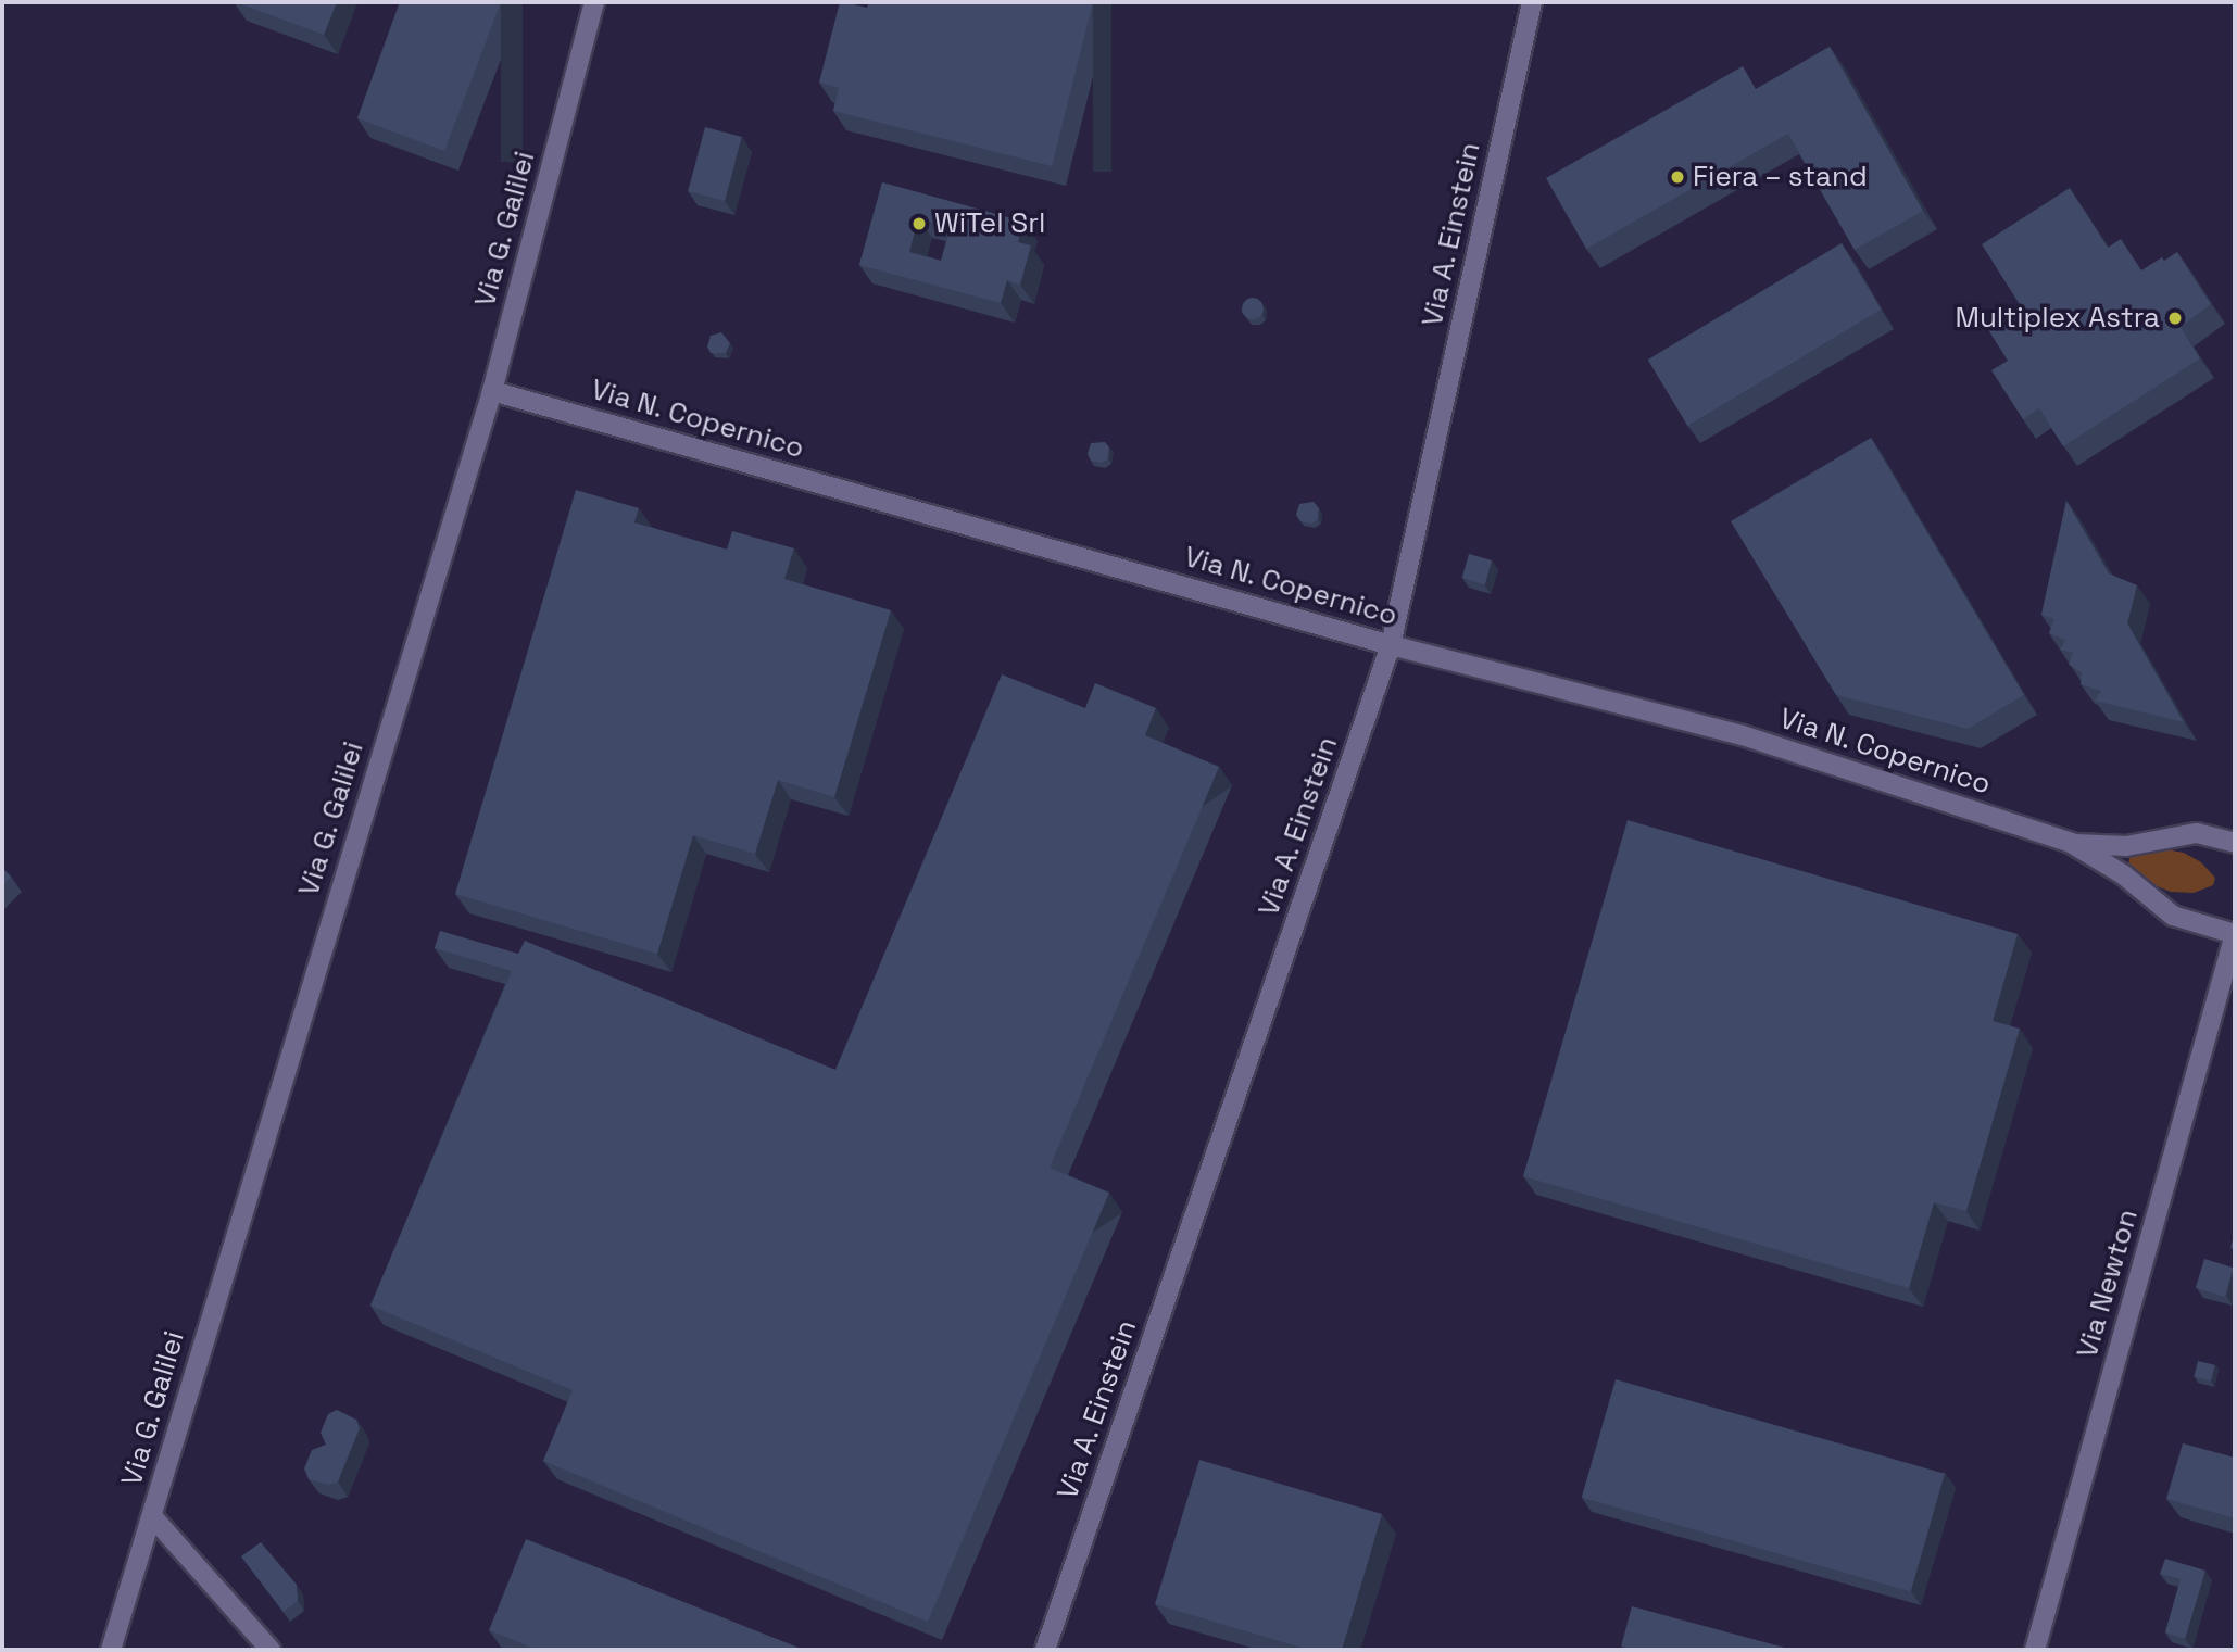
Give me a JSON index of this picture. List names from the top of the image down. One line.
{"streets":{"street":["Via G. Galilei","Via A. Einstein","Via N. Copernico","Via Newton"]},"crossings":[["Via G. Galilei","Via N. Copernico"],["Via A. Einstein","Via N. Copernico"]],"places":["Fiera – stand","WiTel Srl","Multiplex Astra"]}
